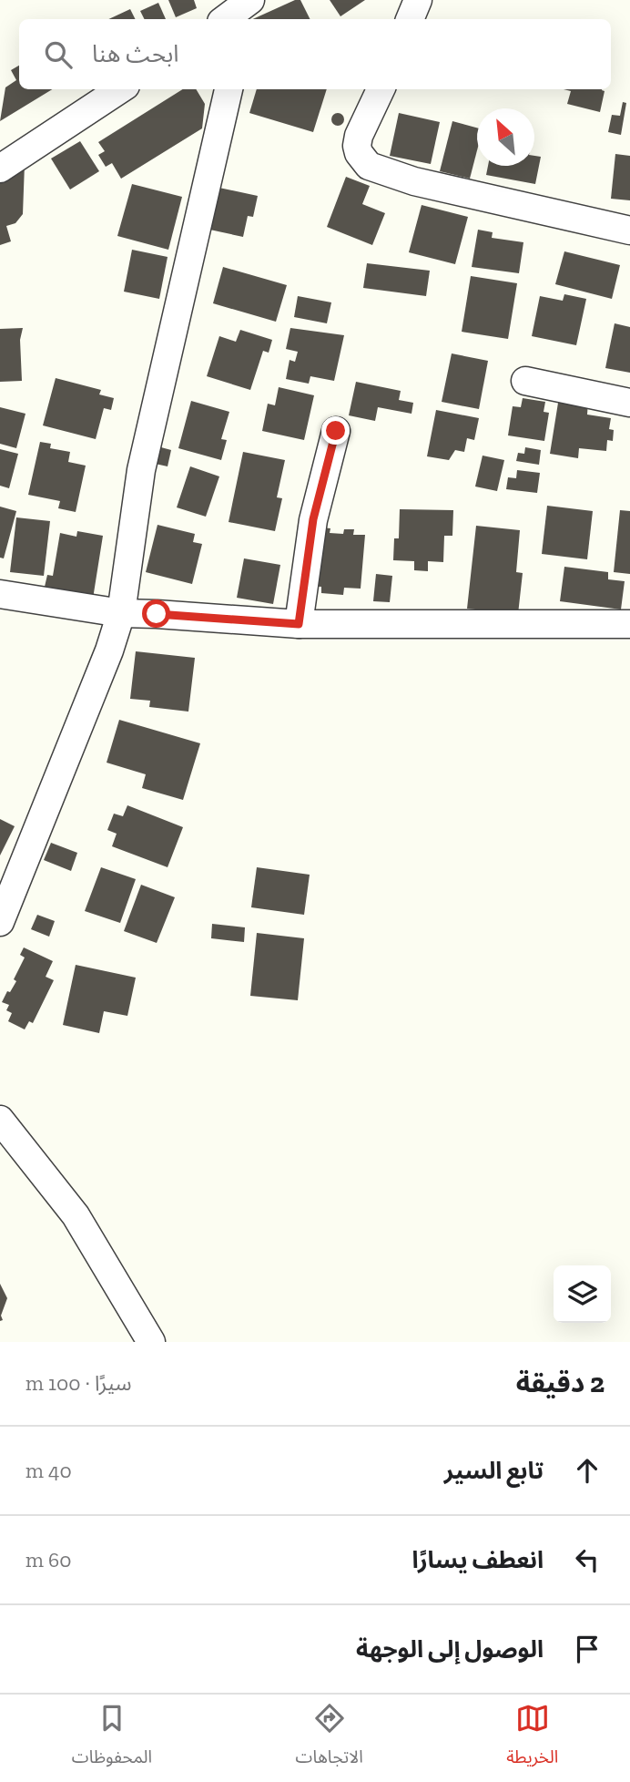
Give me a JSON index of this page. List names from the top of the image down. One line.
{"north":"top left","page":{"search":"ابحث هنا","heading":["2 دقيقة","سيرًا · 100 m"],"list":[["تابع السير","40 m"],["انعطف يسارًا","60 m"],"الوصول إلى الوجهة"],"nav":["الخريطة","الاتجاهات","المحفوظات"]}}
